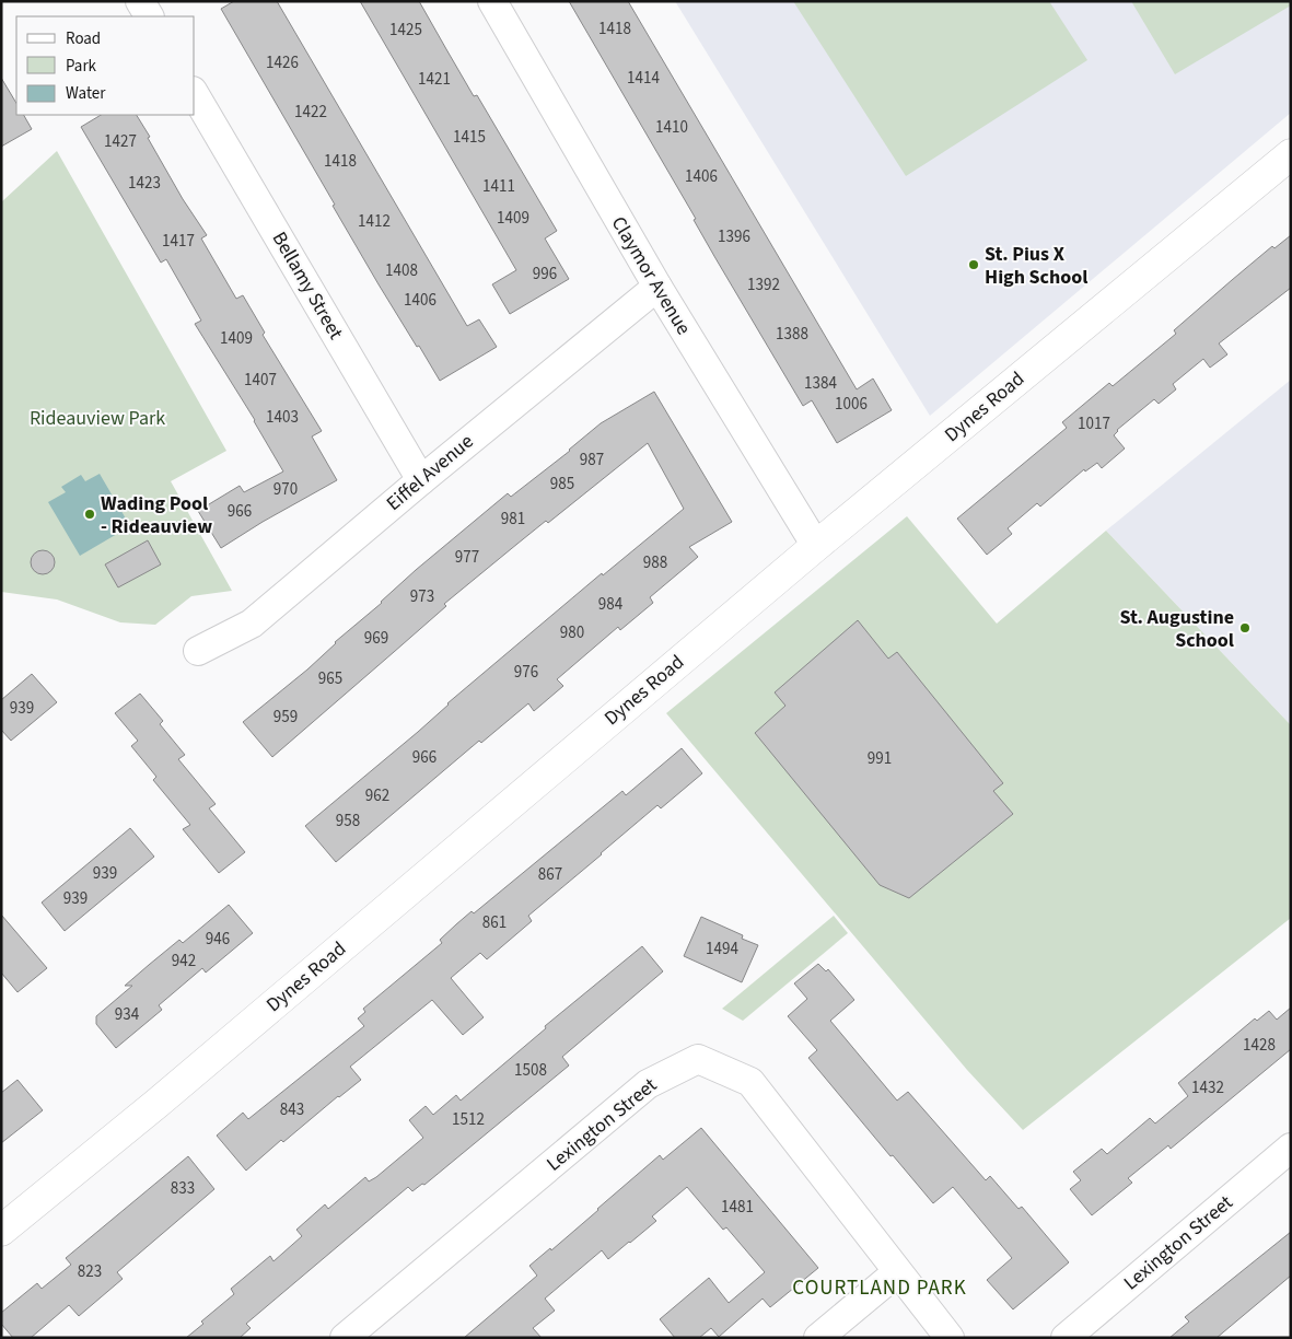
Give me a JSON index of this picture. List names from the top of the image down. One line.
{"streets":{"street":["Claymor Avenue","Bellamy Street","Dynes Road","Eiffel Avenue","Lexington Street"]},"crossings":[["Claymor Avenue","Dynes Road"],["Claymor Avenue","Eiffel Avenue"],["Bellamy Street","Eiffel Avenue"]],"districts":["COURTLAND PARK"],"parks":["Rideauview Park"],"places":["St. Pius X High School","Wading Pool - Rideauview","St. Augustine School"],"house_numbers":["1418","1425","1426","1414","1421","1422","1410","1415","1427","1418","1406","1423","1411","1409","1412","1396","1417","1408","996","1392","1406","1388","1409","1407","1384","1006","1403","1017","987","985","970","966","981","977","988","973","984","980","969","976","965","939","959","966","991","962","958","939","867","939","861","946","1494","942","934","1428","1508","1432","843","1512","833","1481","823"],"legend":["Road","Park","Water"]}
